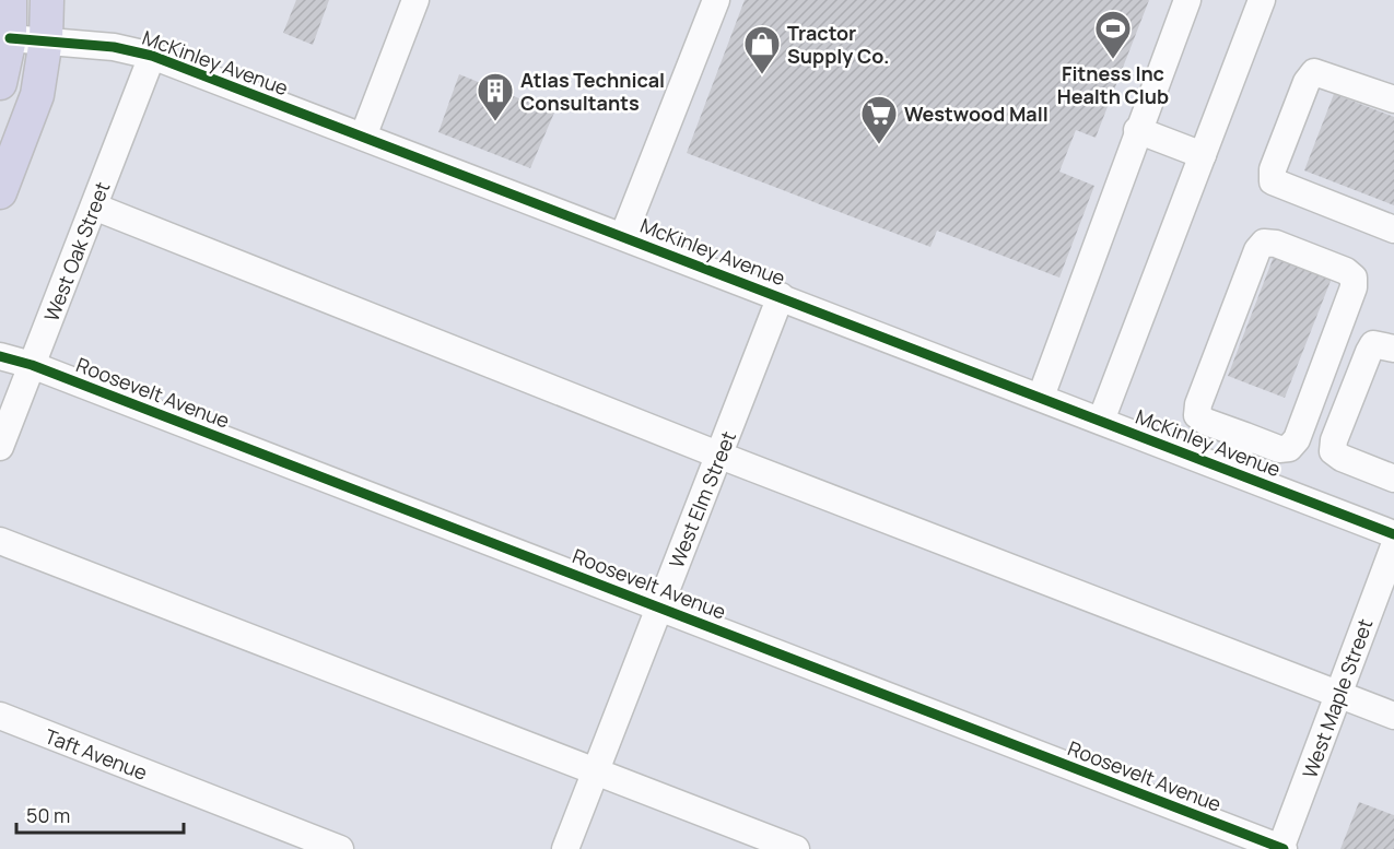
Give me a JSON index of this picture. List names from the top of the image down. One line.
{"streets":{"street":["McKinley Avenue","West Oak Street","Roosevelt Avenue","West Elm Street","West Maple Street","Taft Avenue"]},"crossings":[["McKinley Avenue","West Oak Street"],["McKinley Avenue","West Elm Street"],["West Oak Street","Roosevelt Avenue"],["Roosevelt Avenue","West Elm Street"],["Roosevelt Avenue","West Maple Street"]],"places":{"sports":["Fitness Inc Health Club"],"shop":["Tractor Supply Co."],"building":["Atlas Technical Consultants"],"supermarket":["Westwood Mall"]},"scale_bar":"50 m"}
